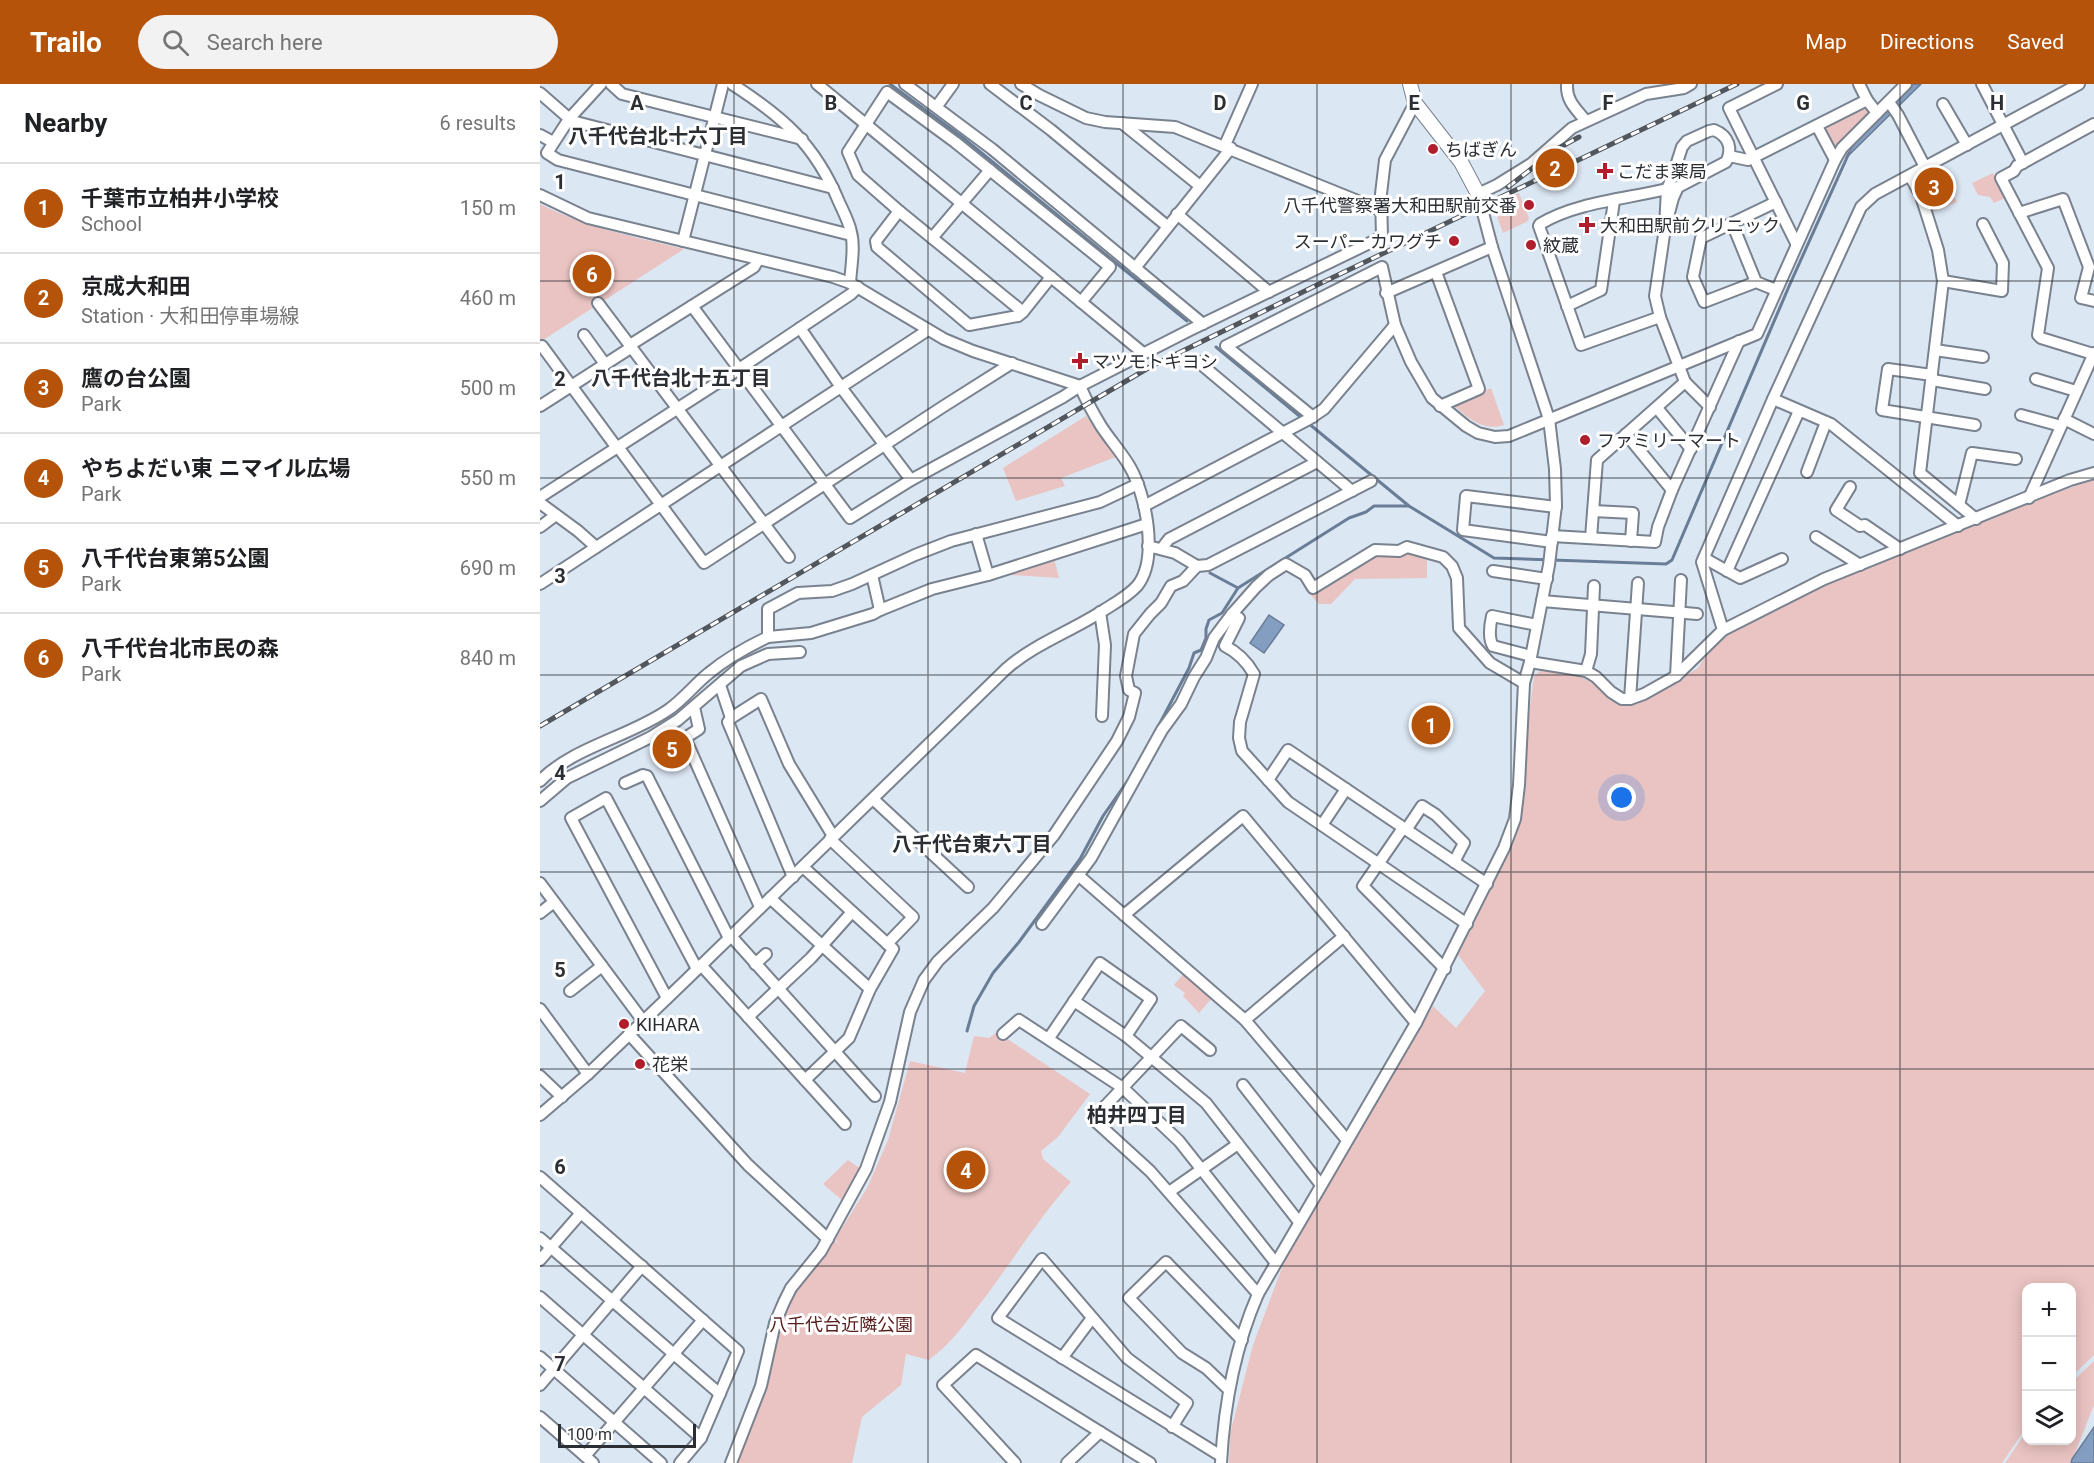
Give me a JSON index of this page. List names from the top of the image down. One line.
{"districts":["八千代台北十六丁目","八千代台北十五丁目","八千代台東六丁目","柏井四丁目"],"parks":["八千代台近隣公園"],"places":{"other":["ちばぎん","八千代警察署大和田駅前交番","スーパー カワグチ","紋蔵","ファミリーマート","KIHARA","花栄"],"health":["こだま薬局","大和田駅前クリニック","マツモトキヨシ"]},"scale_bar":"100 m","page":{"header":"Trailo","search":"Search here","nav":["Map","Directions","Saved"],"heading":["Nearby","6 results"],"pins":["2","3","6","1","5","4"],"list":[{"mark":"1","name":"千葉市立柏井小学校","note":"School","value":"150 m"},{"mark":"2","name":"京成大和田","note":"Station · 大和田停車場線","value":"460 m"},{"mark":"3","name":"鷹の台公園","note":"Park","value":"500 m"},{"mark":"4","name":"やちよだい東 ニマイル広場","note":"Park","value":"550 m"},{"mark":"5","name":"八千代台東第5公園","note":"Park","value":"690 m"},{"mark":"6","name":"八千代台北市民の森","note":"Park","value":"840 m"}],"map_buttons":["+","−"],"scale":"100 m"},"grid":{"columns":["A","B","C","D","E","F","G","H"],"rows":["1","2","3","4","5","6","7"]}}
